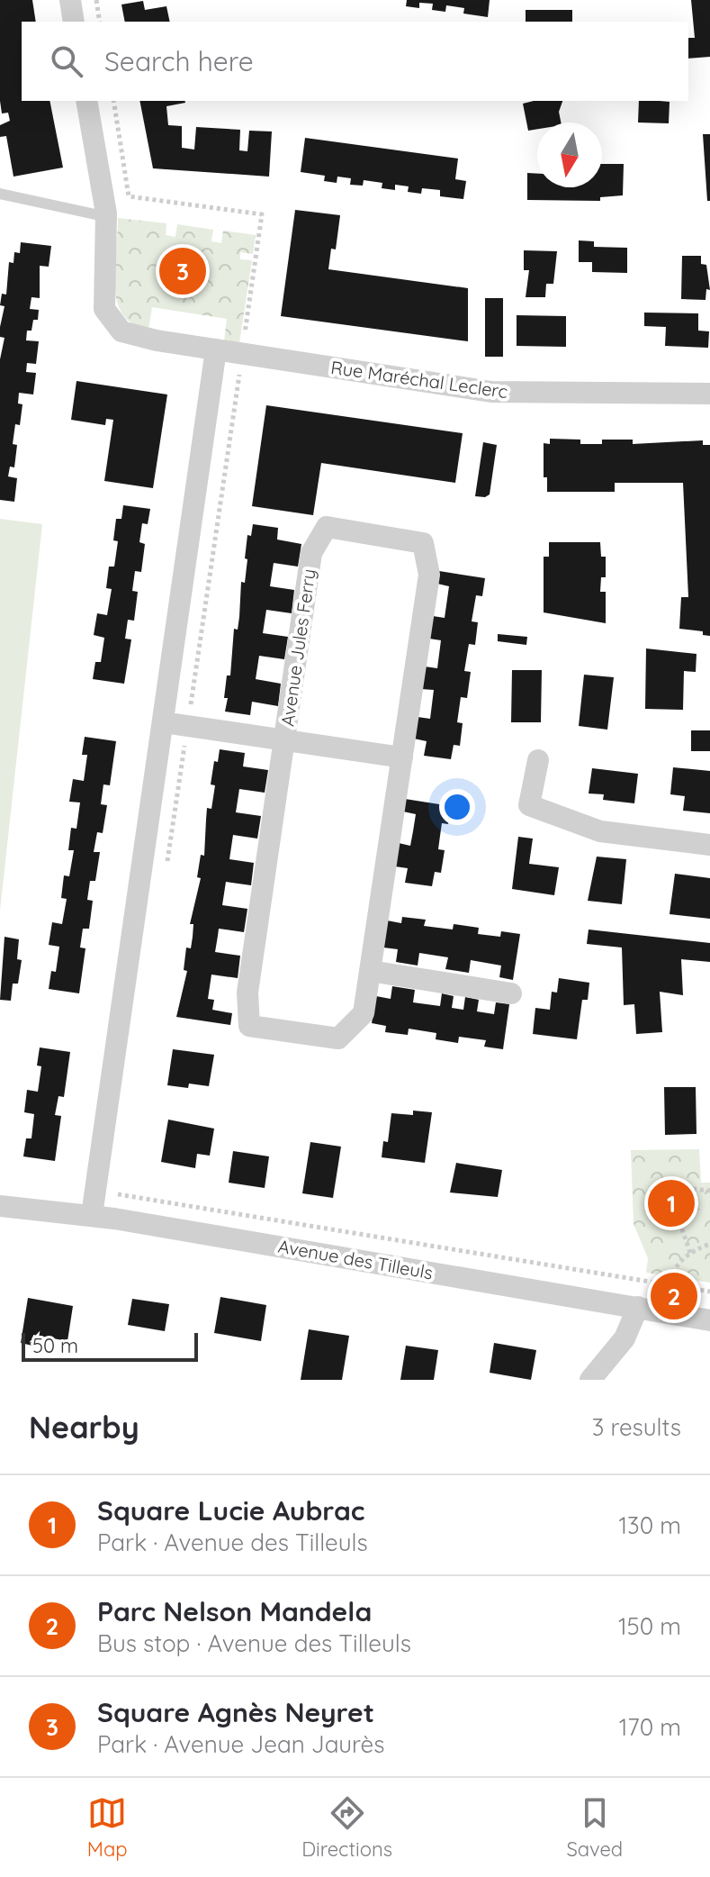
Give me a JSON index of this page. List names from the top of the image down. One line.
{"streets":{"street":["Rue Maréchal Leclerc","Avenue Jules Ferry","Avenue des Tilleuls"]},"scale_bar":"50 m","north":"bottom","page":{"search":"Search here","pins":["3","1","2"],"scale":"50 m","heading":["Nearby","3 results"],"list":[{"mark":"1","name":"Square Lucie Aubrac","note":"Park · Avenue des Tilleuls","value":"130 m"},{"mark":"2","name":"Parc Nelson Mandela","note":"Bus stop · Avenue des Tilleuls","value":"150 m"},{"mark":"3","name":"Square Agnès Neyret","note":"Park · Avenue Jean Jaurès","value":"170 m"}],"nav":["Map","Directions","Saved"]}}
